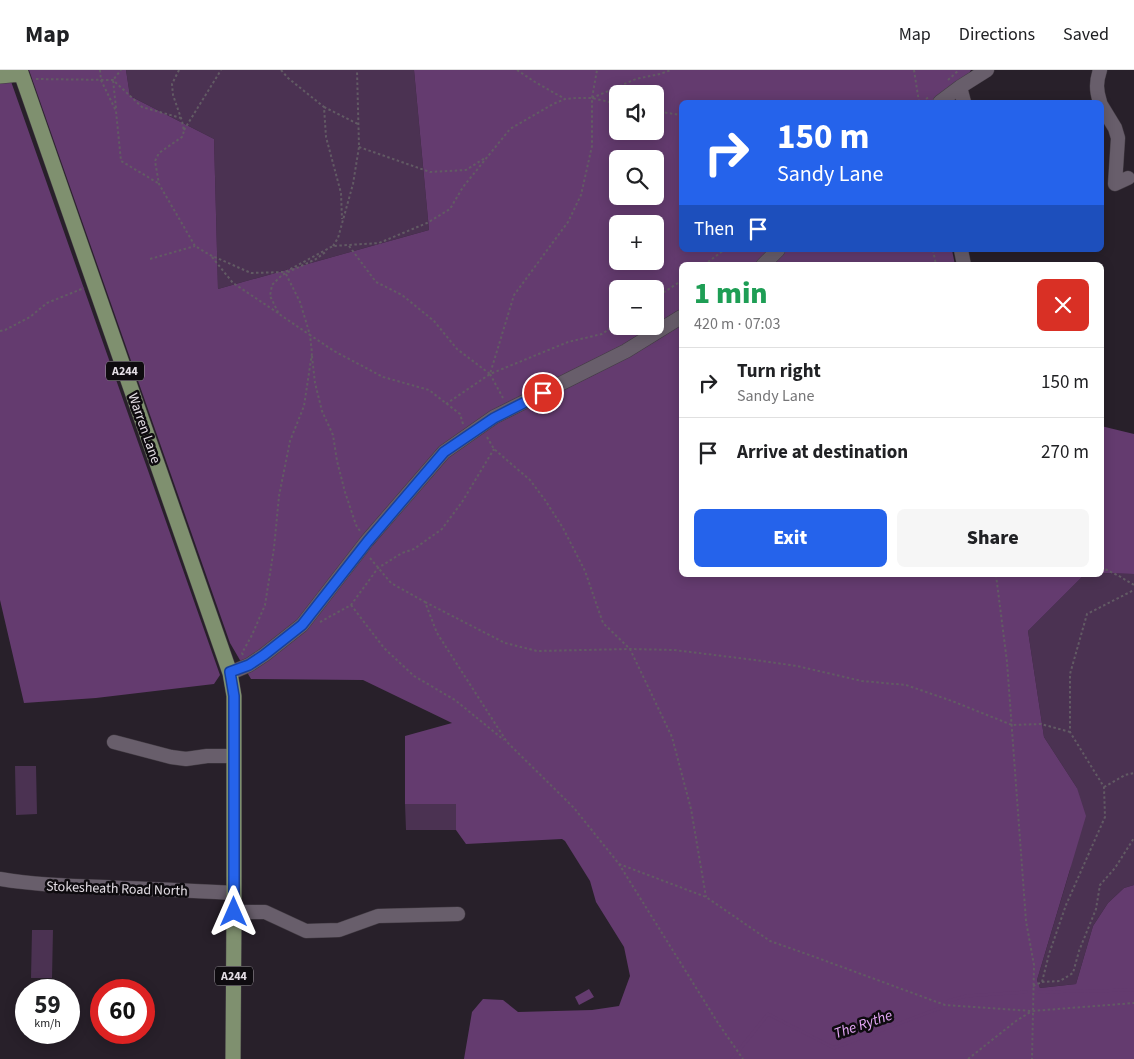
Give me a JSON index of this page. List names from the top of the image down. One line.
{"streets":{"main road":["A244","Warren Lane"],"street":["Stokesheath Road North"]},"crossings":[["A244","Warren Lane"],["A244","Stokesheath Road North"]],"water":["The Rythe"],"page":{"header":"Map","nav":["Map","Directions","Saved"],"map_buttons":["+","−"],"turn":["150 m","Sandy Lane"],"then":"Then","heading":["1 min","420 m · 07:03"],"list":[{"name":"Turn right","note":"Sandy Lane","value":"150 m"},{"name":"Arrive at destination","value":"270 m"}],"buttons":["Exit","Share"],"speed":"59 km/h","limit":"60"}}
